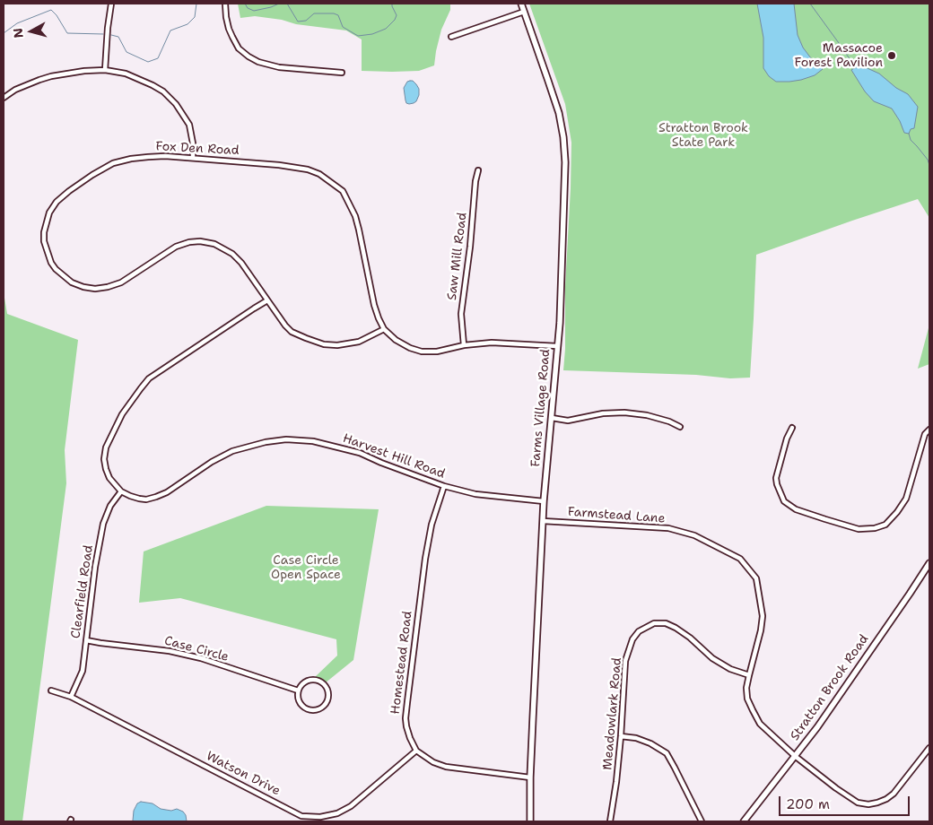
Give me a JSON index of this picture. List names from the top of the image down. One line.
{"streets":{"main road":["Farms Village Road","Stratton Brook Road"],"street":["Fox Den Road","Saw Mill Road","Harvest Hill Road","Farmstead Lane","Clearfield Road","Case Circle","Homestead Road","Meadowlark Road","Watson Drive"]},"crossings":[["Fox Den Road","Saw Mill Road"],["Fox Den Road","Farms Village Road"],["Farms Village Road","Harvest Hill Road"],["Farms Village Road","Farmstead Lane"],["Harvest Hill Road","Clearfield Road"],["Harvest Hill Road","Homestead Road"],["Farmstead Lane","Stratton Brook Road"],["Farmstead Lane","Meadowlark Road"],["Clearfield Road","Case Circle"],["Clearfield Road","Watson Drive"],["Homestead Road","Watson Drive"]],"parks":["Stratton Brook State Park","Case Circle Open Space"],"places":["Massacoe Forest Pavilion"],"scale_bar":"200 m","north":"left"}
